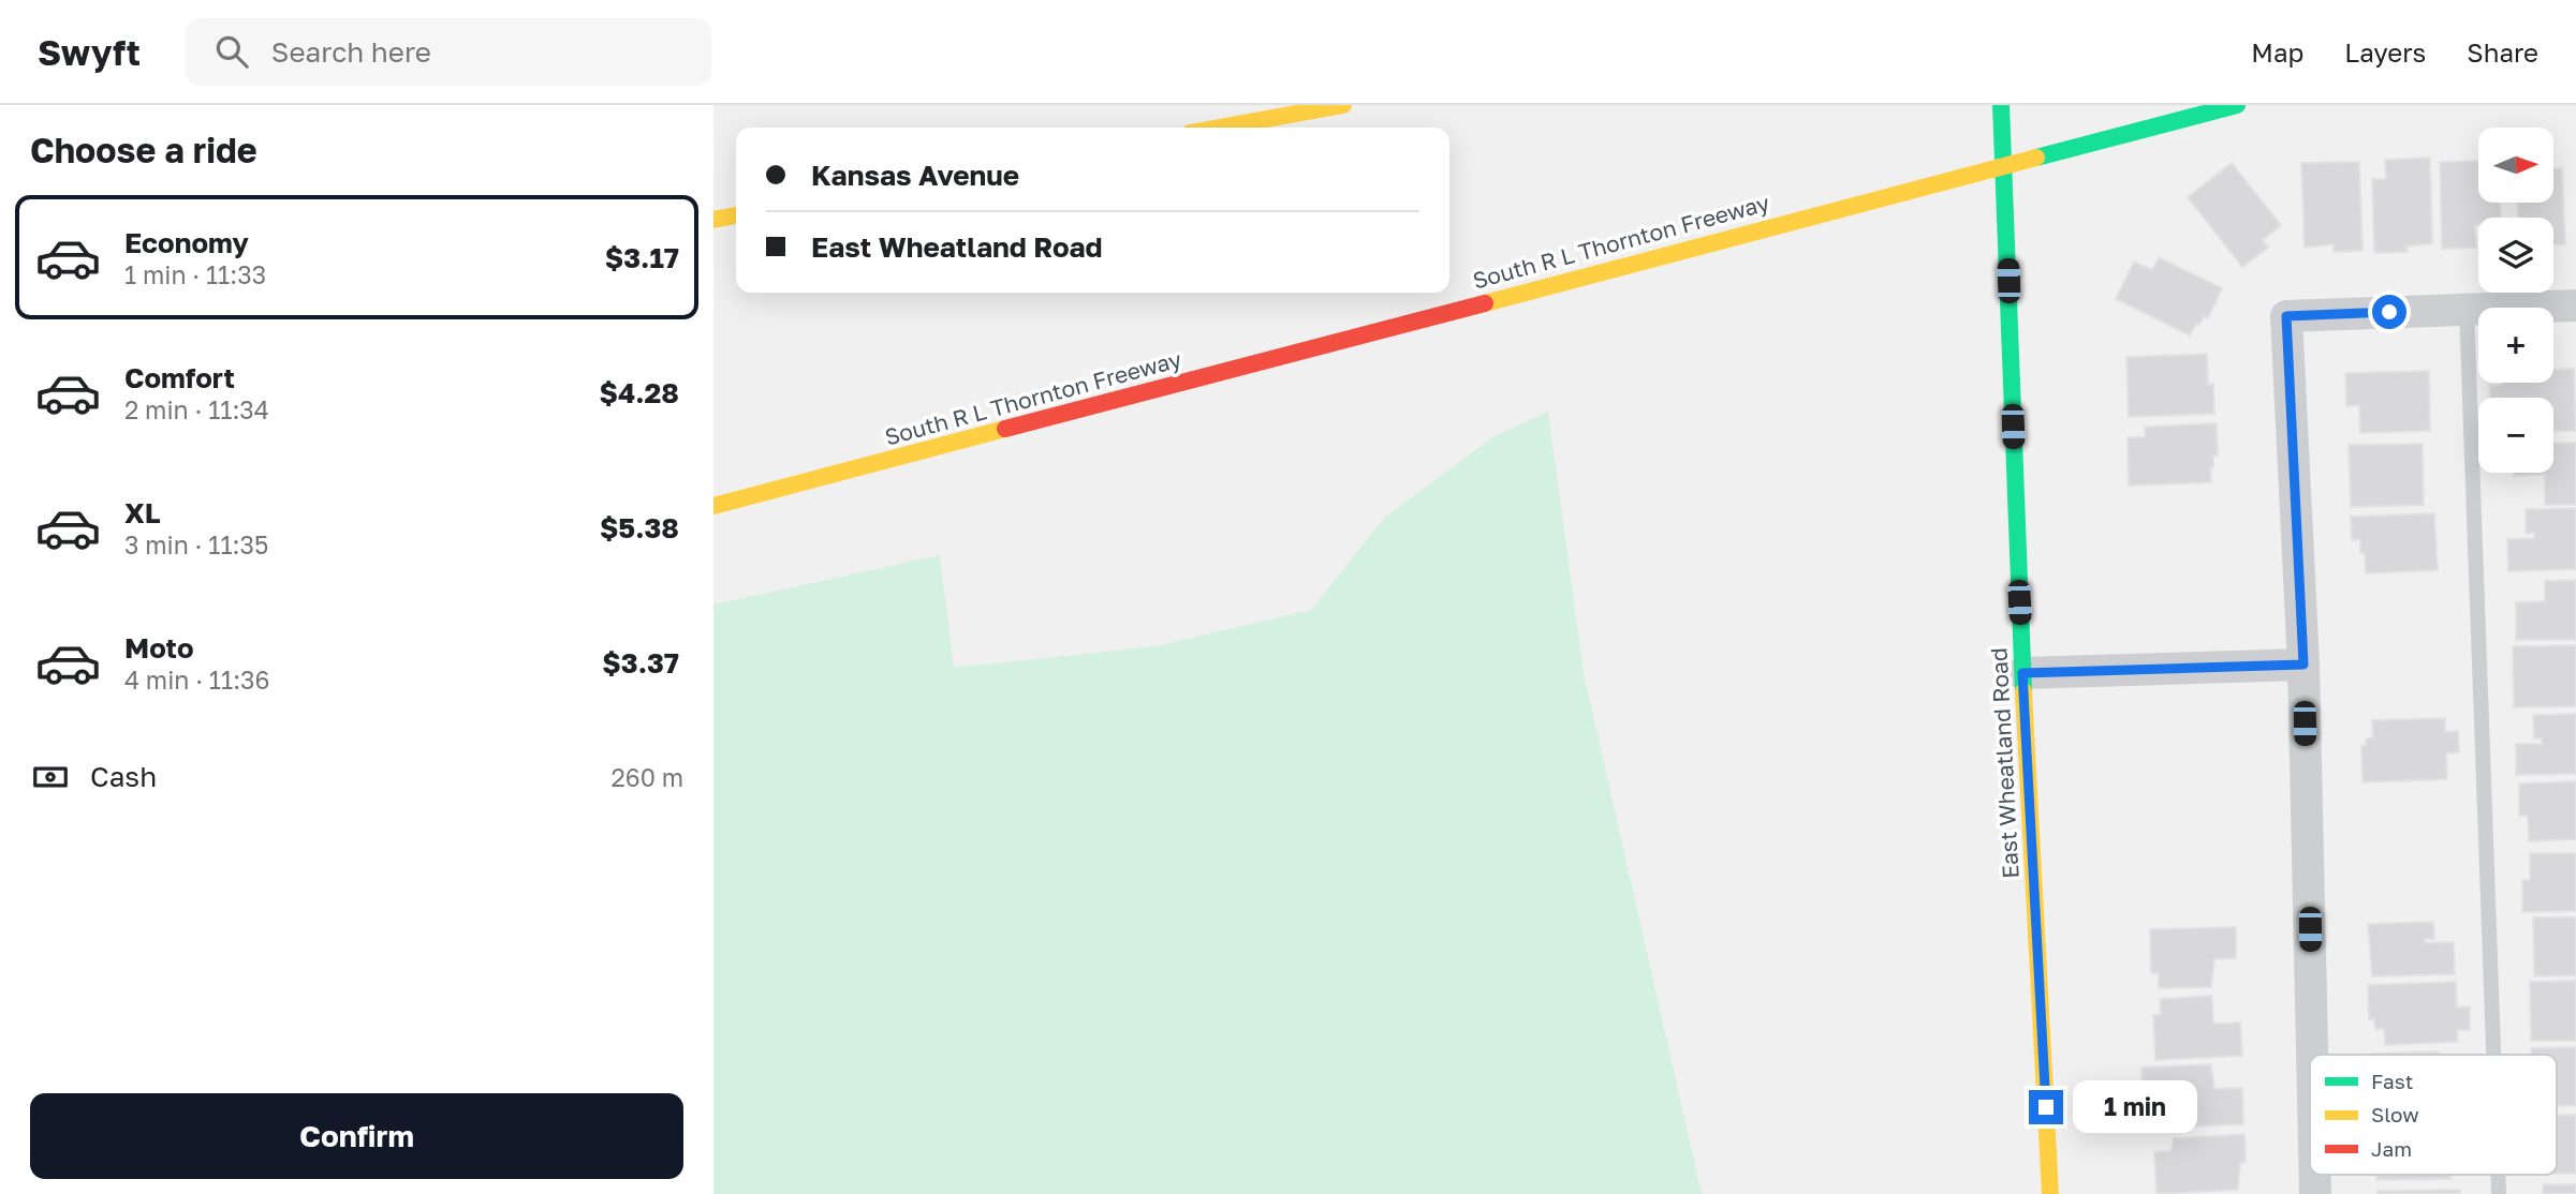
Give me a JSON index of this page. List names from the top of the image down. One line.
{"streets":{"main road":["South R L Thornton Freeway","East Wheatland Road"]},"crossings":[["South R L Thornton Freeway","East Wheatland Road"]],"legend":["Fast","Slow","Jam"],"north":"right","page":{"header":"Swyft","search":"Search here","nav":["Map","Layers","Share"],"heading":"Choose a ride","map_buttons":["+","−"],"banner":["Kansas Avenue","East Wheatland Road"],"list":[{"name":"Economy","note":"1 min · 11:33","value":"$3.17"},{"name":"Comfort","note":"2 min · 11:34","value":"$4.28"},{"name":"XL","note":"3 min · 11:35","value":"$5.38"},{"name":"Moto","note":"4 min · 11:36","value":"$3.37"}],"pay":["Cash","260 m"],"buttons":"Confirm","bubble":"1 min"}}
